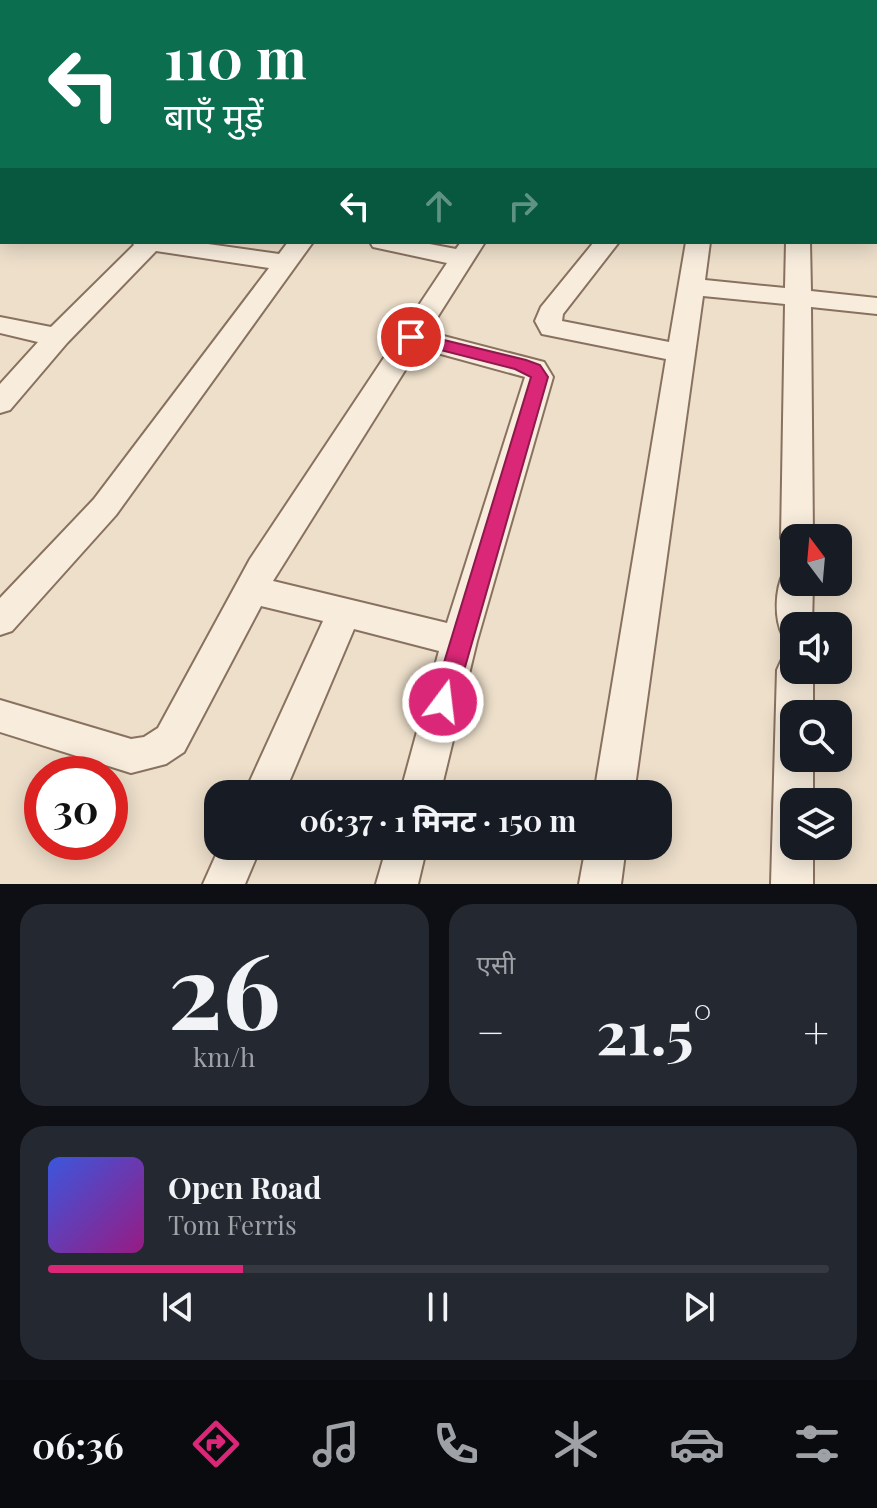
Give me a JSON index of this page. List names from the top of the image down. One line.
{"north":"top","page":{"turn":["110 m","बाएँ मुड़ें"],"limit":"30","trip":"06:37 · 1 मिनट · 150 m","tile":[["26","km/h"],"एसी"],"heat":["−","21.5°","+"],"song":["Open Road","Tom Ferris"],"tabs":"06:36"}}
